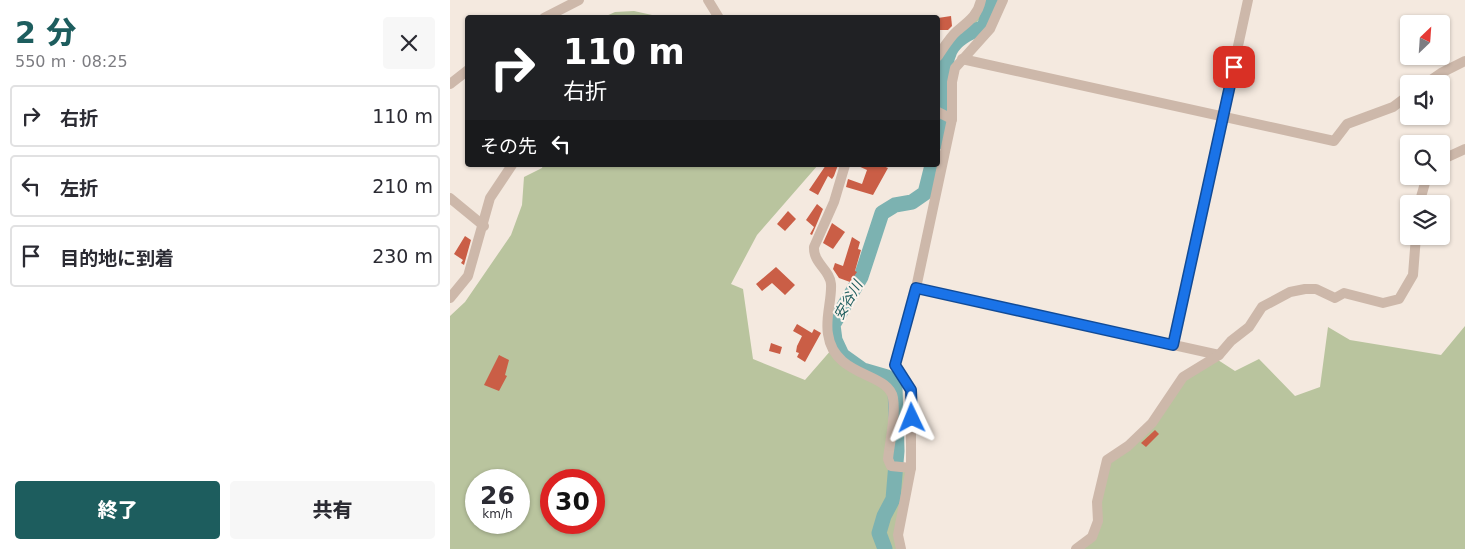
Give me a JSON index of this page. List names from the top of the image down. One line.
{"water":["安谷川"],"north":"top right","page":{"heading":["2 分","550 m · 08:25"],"turn":["110 m","右折"],"list":[{"name":"右折","value":"110 m"},{"name":"左折","value":"210 m"},{"name":"目的地に到着","value":"230 m"}],"then":"その先","speed":"26 km/h","limit":"30","buttons":["終了","共有"]}}
